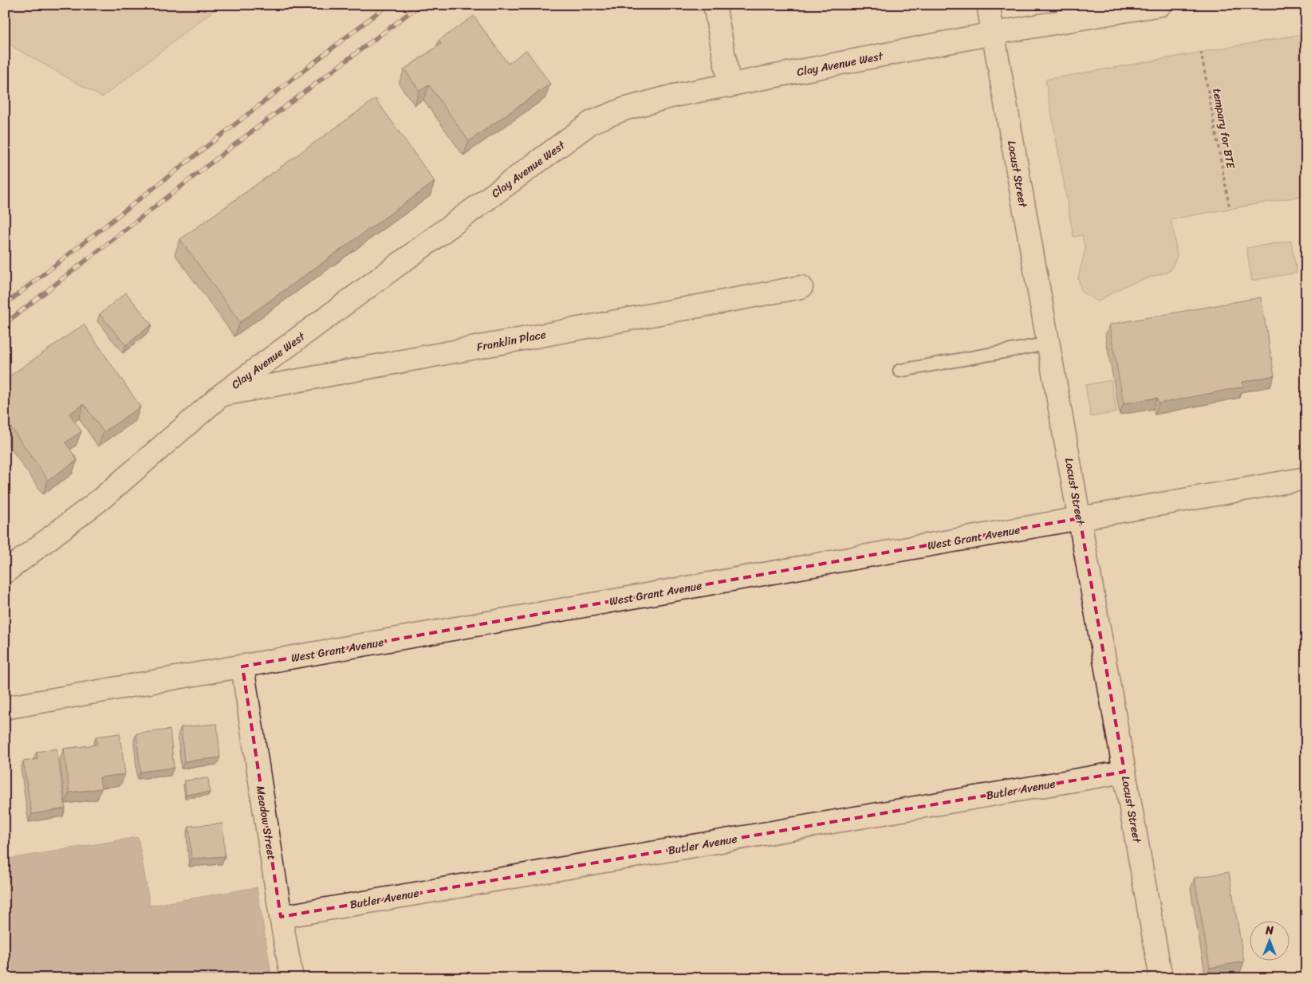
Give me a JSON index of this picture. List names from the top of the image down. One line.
{"streets":{"street":["Clay Avenue West","Locust Street","Franklin Place","West Grant Avenue","Butler Avenue","Meadow Street"],"path":["tempary for BTE"]},"crossings":[["Clay Avenue West","Locust Street"],["Clay Avenue West","Franklin Place"],["Locust Street","West Grant Avenue"],["Locust Street","Butler Avenue"],["West Grant Avenue","Meadow Street"],["Butler Avenue","Meadow Street"]],"north":"top"}
